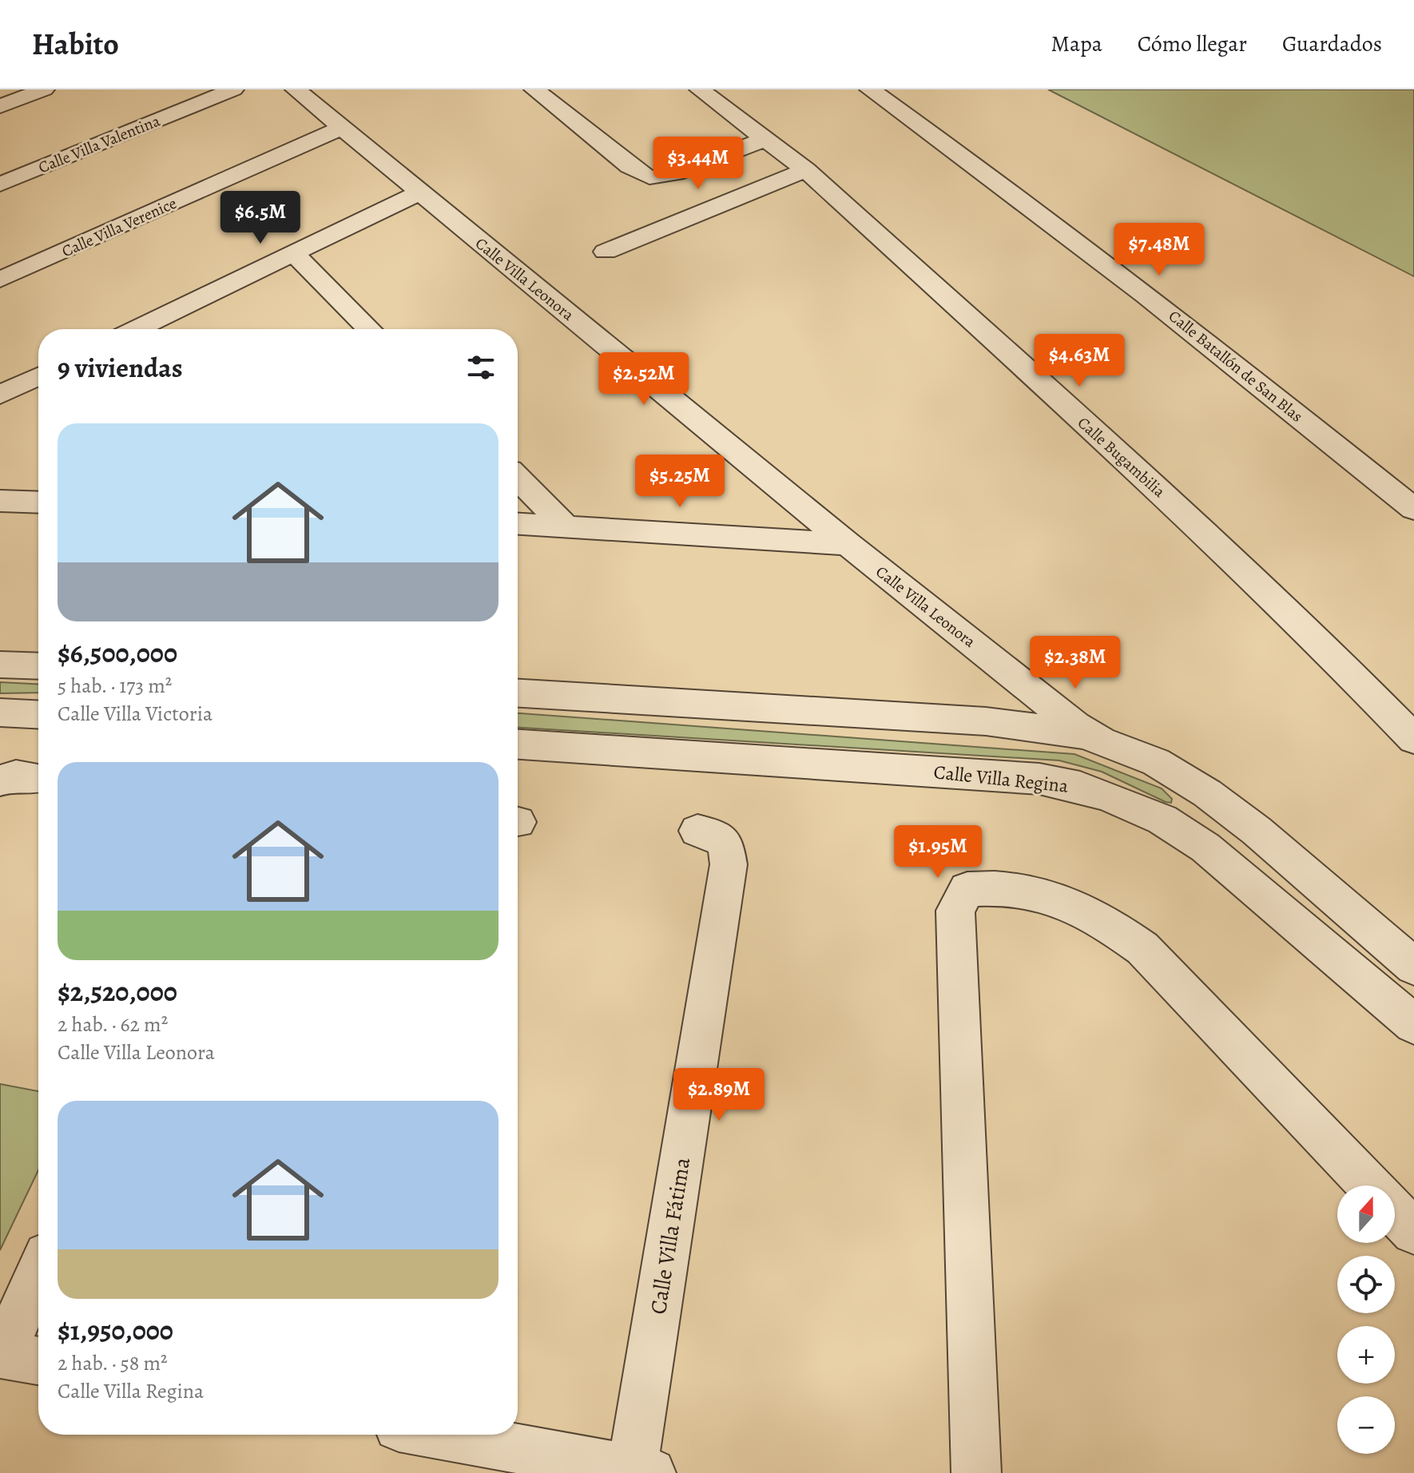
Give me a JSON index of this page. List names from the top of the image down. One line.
{"streets":{"street":["Calle Villa Valentina","Calle Villa Verenice","Calle Villa Leonora","Calle Batallón de San Blas","Calle Bugambilia","Calle Villa Regina","Calle Villa Fátima"]},"crossings":[["Calle Villa Verenice","Calle Villa Leonora"]],"north":"top","page":{"header":"Habito","nav":["Mapa","Cómo llegar","Guardados"],"price":["$3.44M","$6.5M","$7.48M","$4.63M","$2.52M","$5.25M","$2.38M","$1.95M","$2.89M"],"heading":"9 viviendas","list":[{"name":"$6,500,000","note":"5 hab. · 173 m² · Calle Villa Victoria"},{"name":"$2,520,000","note":"2 hab. · 62 m² · Calle Villa Leonora"},{"name":"$1,950,000","note":"2 hab. · 58 m² · Calle Villa Regina"}],"map_buttons":["+","−"]}}
